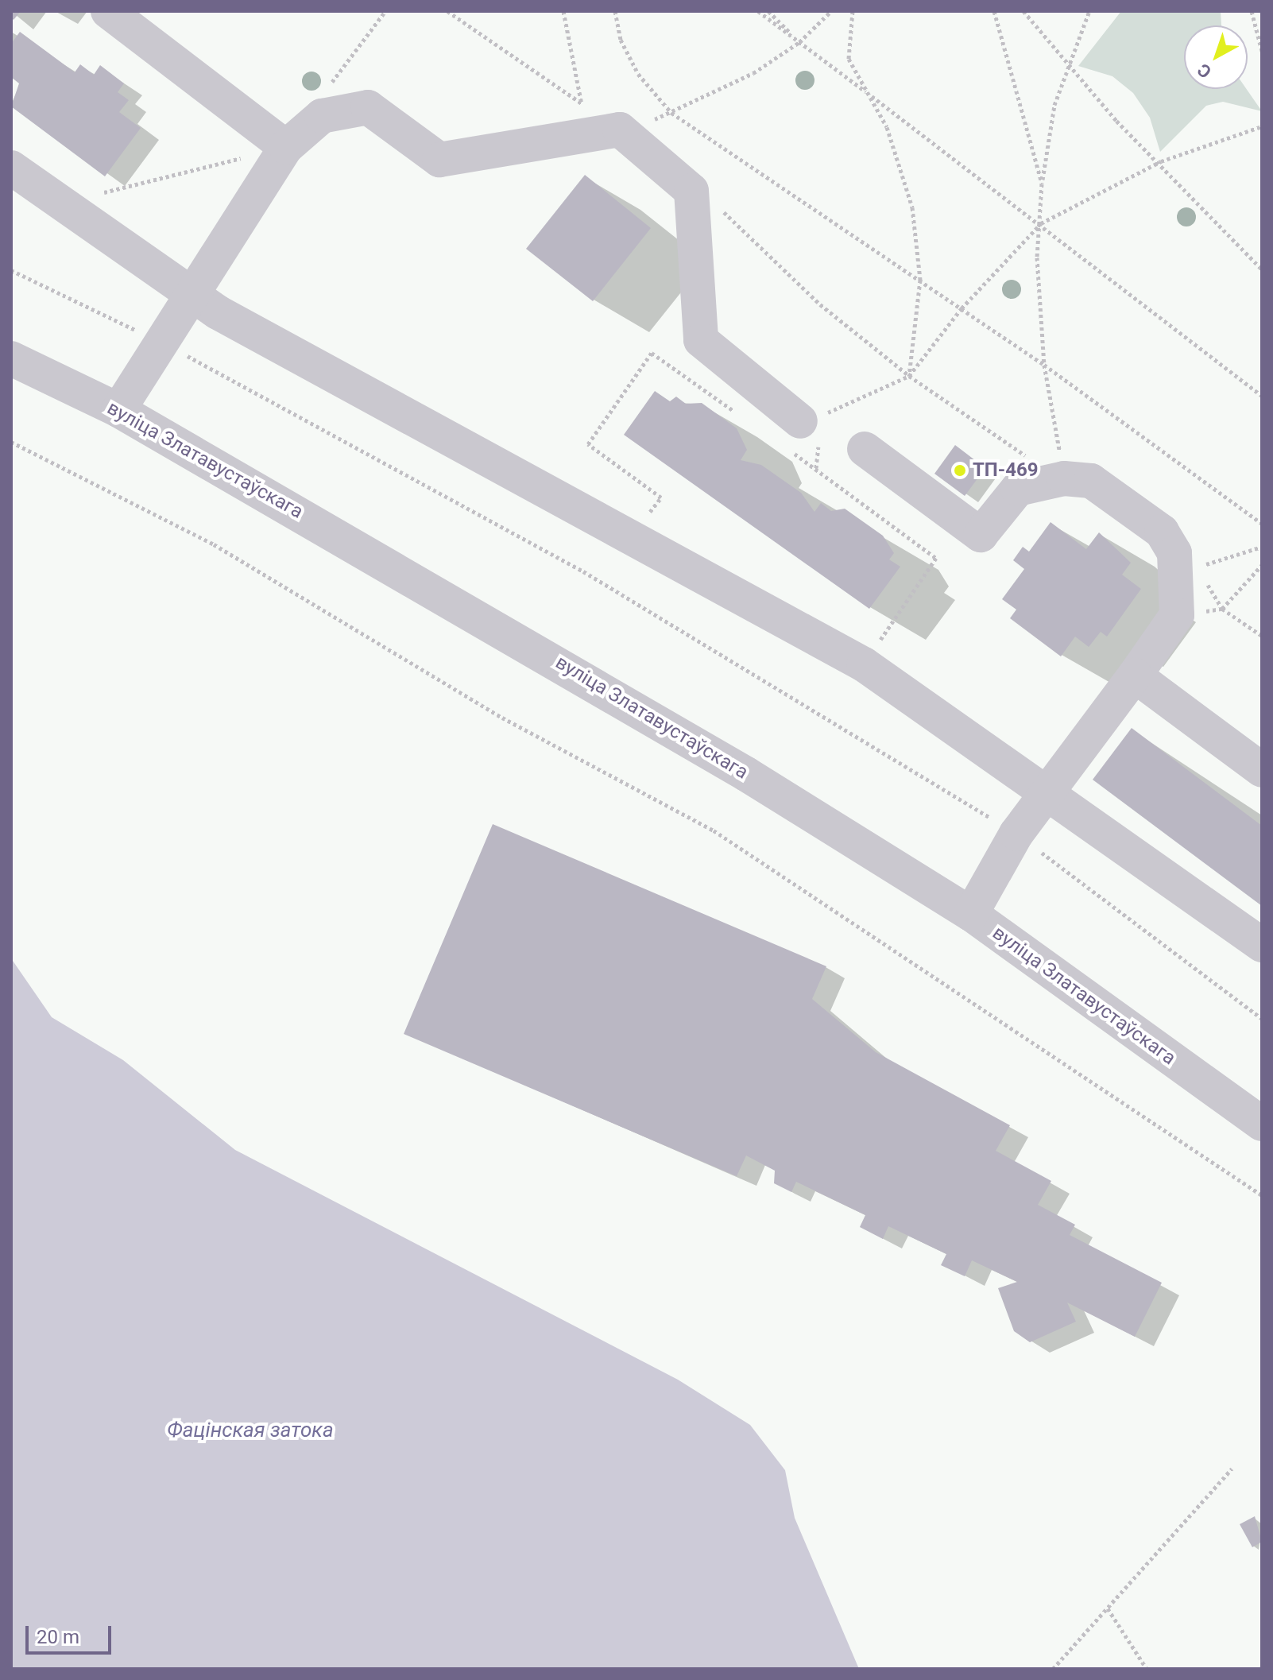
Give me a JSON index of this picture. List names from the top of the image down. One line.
{"streets":{"street":["вуліца Златавустаўскага"]},"water":["Фацінская затока"],"places":["ТП-469"],"scale_bar":"20 m","north":"bottom left"}
